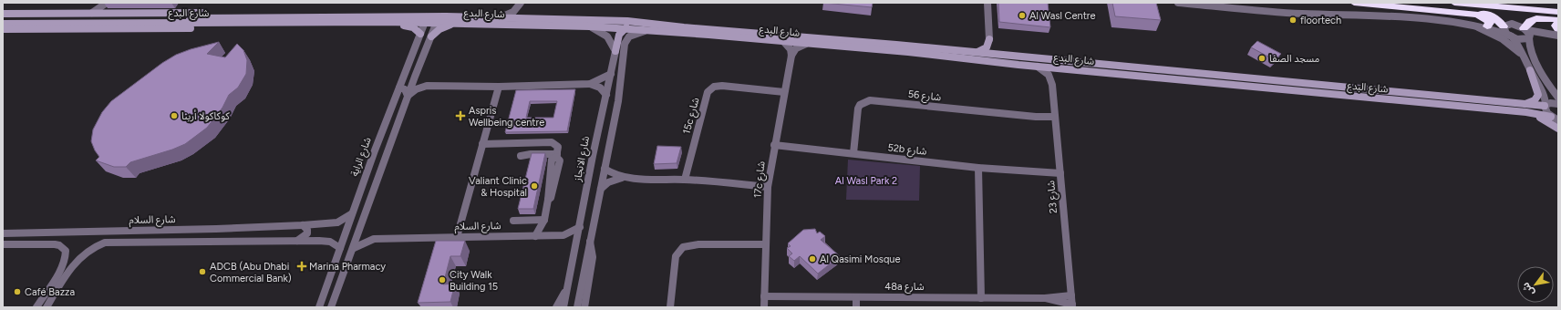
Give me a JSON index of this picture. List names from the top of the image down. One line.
{"streets":{"main road":["شارع البدع"],"street":["شارع 56","15c شارع","52b شارع","شارع الراية","شارع الانجاز","17c شارع","شارع 23","شارع السلام","48a شارع"]},"crossings":[["شارع البدع","شارع الراية"],["شارع البدع","شارع 23"],["شارع 56","52b شارع"],["شارع 56","شارع 23"],["15c شارع","17c شارع"],["52b شارع","17c شارع"],["52b شارع","شارع 23"],["شارع الراية","شارع السلام"],["شارع الانجاز","شارع السلام"],["17c شارع","48a شارع"],["شارع 23","48a شارع"]],"parks":["Al Wasl Park 2"],"places":{"other":["Al Wasl Centre","floortech","مسجد الصفا","كوكاكولا أرينا","Valiant Clinic & Hospital","Al Qasimi Mosque","ADCB (Abu Dhabi Commercial Bank)","City Walk Building 15","Café Bazza"],"health":["Aspris Wellbeing centre","Marina Pharmacy"]},"north":"bottom left"}
